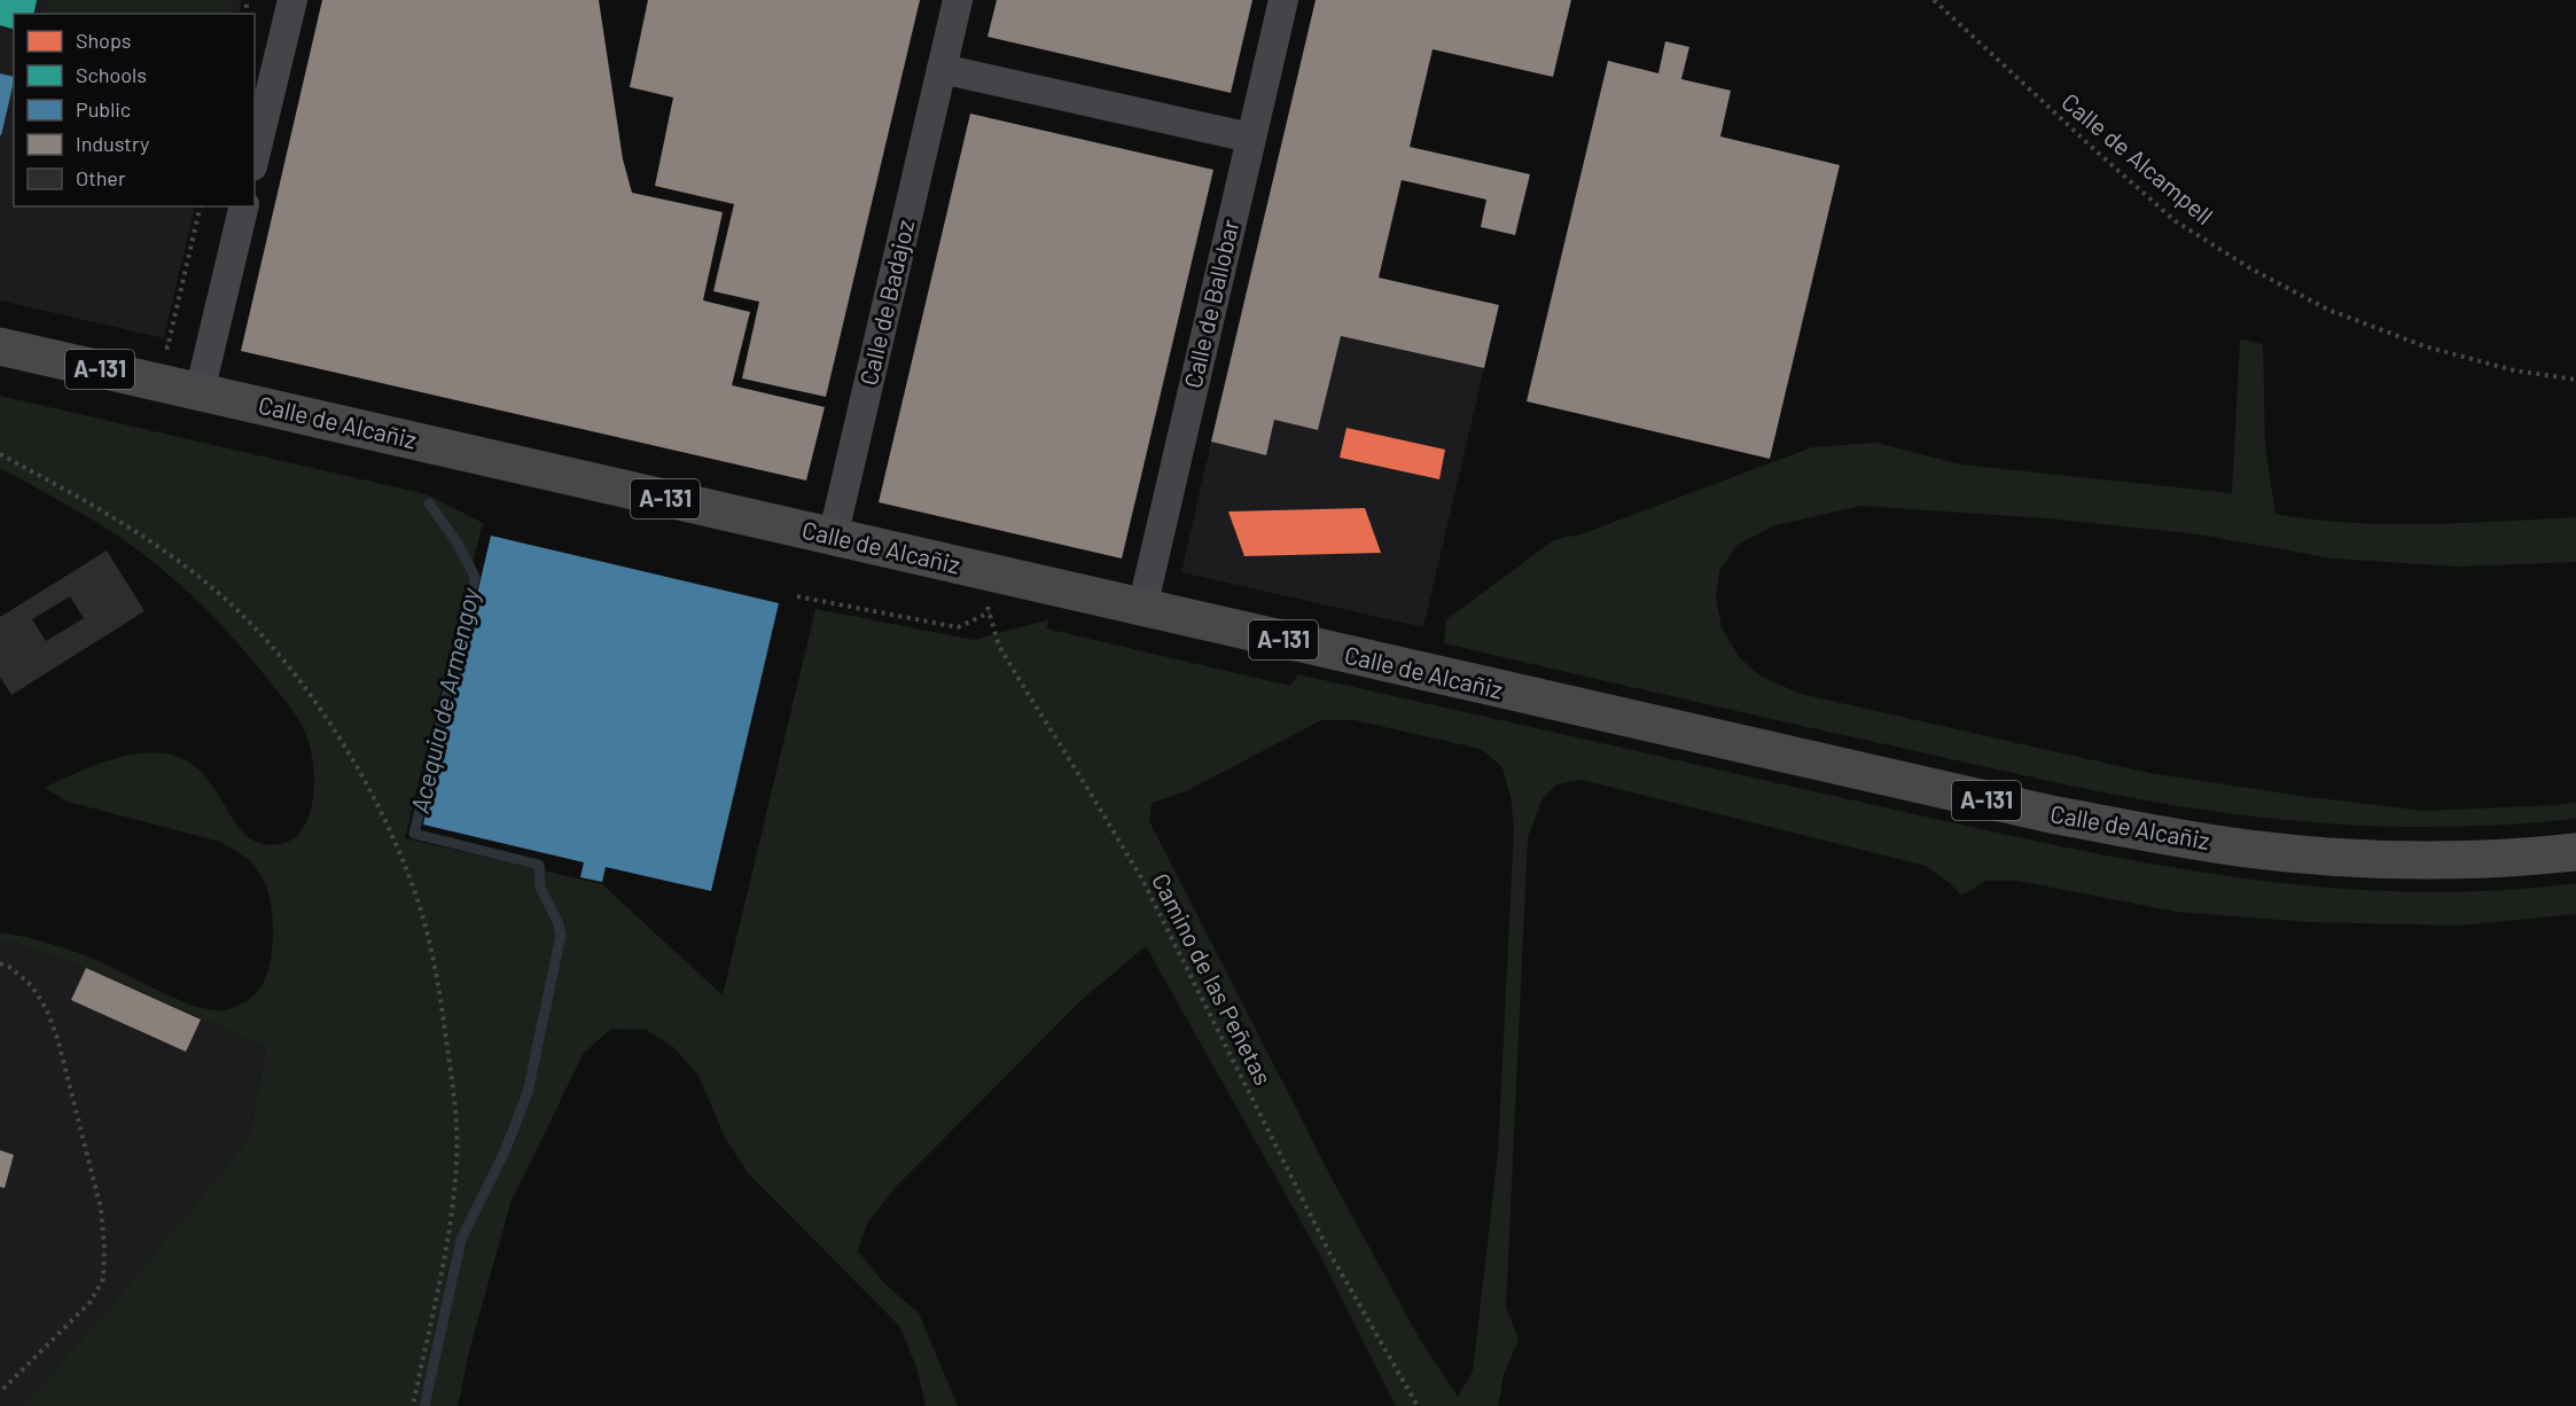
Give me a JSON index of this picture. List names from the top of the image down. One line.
{"streets":{"main road":["A-131","Calle de Alcañiz"],"street":["Calle de Badajoz","Calle de Ballobar"],"path":["Calle de Alcampell","Camino de las Peñetas"]},"crossings":[["Calle de Badajoz","Calle de Alcañiz"],["Calle de Ballobar","Calle de Alcañiz"],["Calle de Alcañiz","Camino de las Peñetas"]],"water":["Acequia de Armengoy"],"legend":["Shops","Schools","Public","Industry","Other"]}
